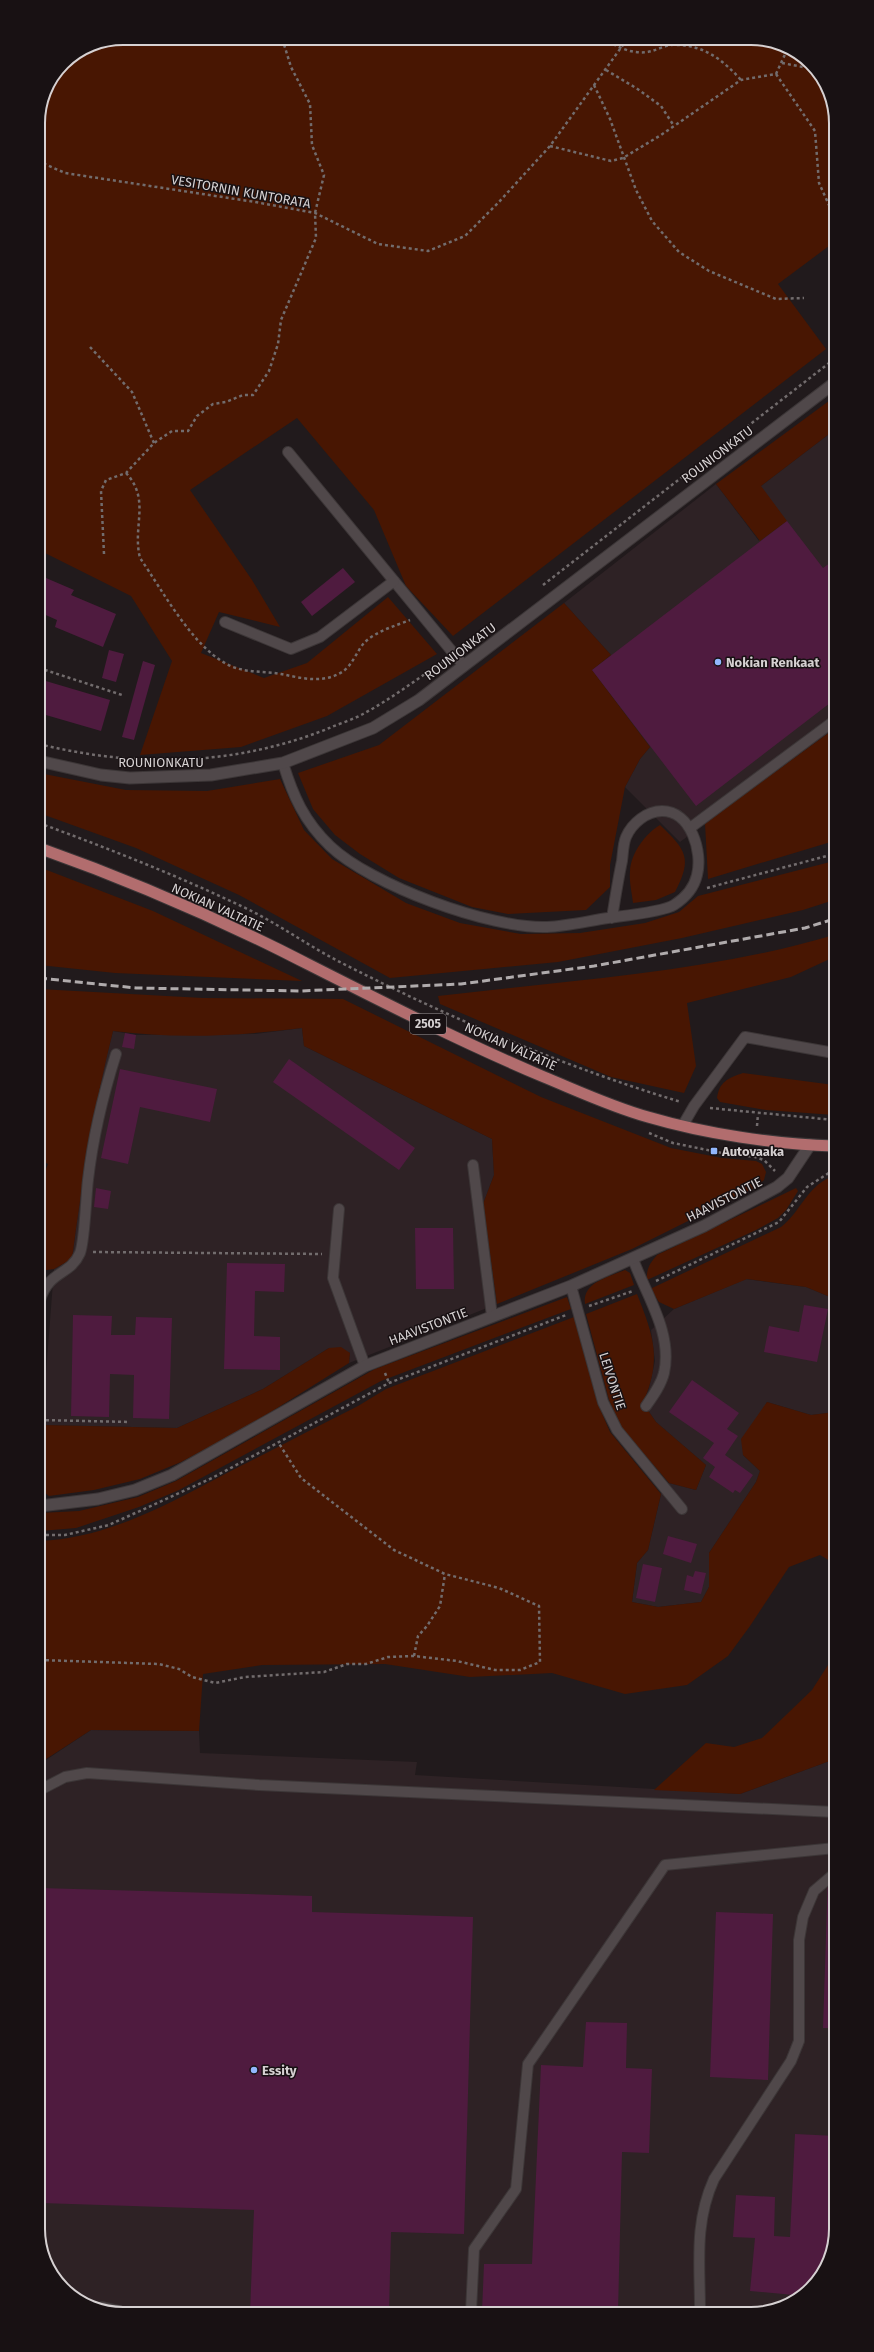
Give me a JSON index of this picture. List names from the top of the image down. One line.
{"streets":{"main road":["ROUNIONKATU","NOKIAN VALTATIE","2505","HAAVISTONTIE"],"lane":["LEIVONTIE"],"path":["VESITORNIN KUNTORATA"]},"crossings":[["NOKIAN VALTATIE","HAAVISTONTIE"],["HAAVISTONTIE","LEIVONTIE"]],"places":{"other":["Nokian Renkaat","Essity"],"transit":["Autovaaka"]}}
